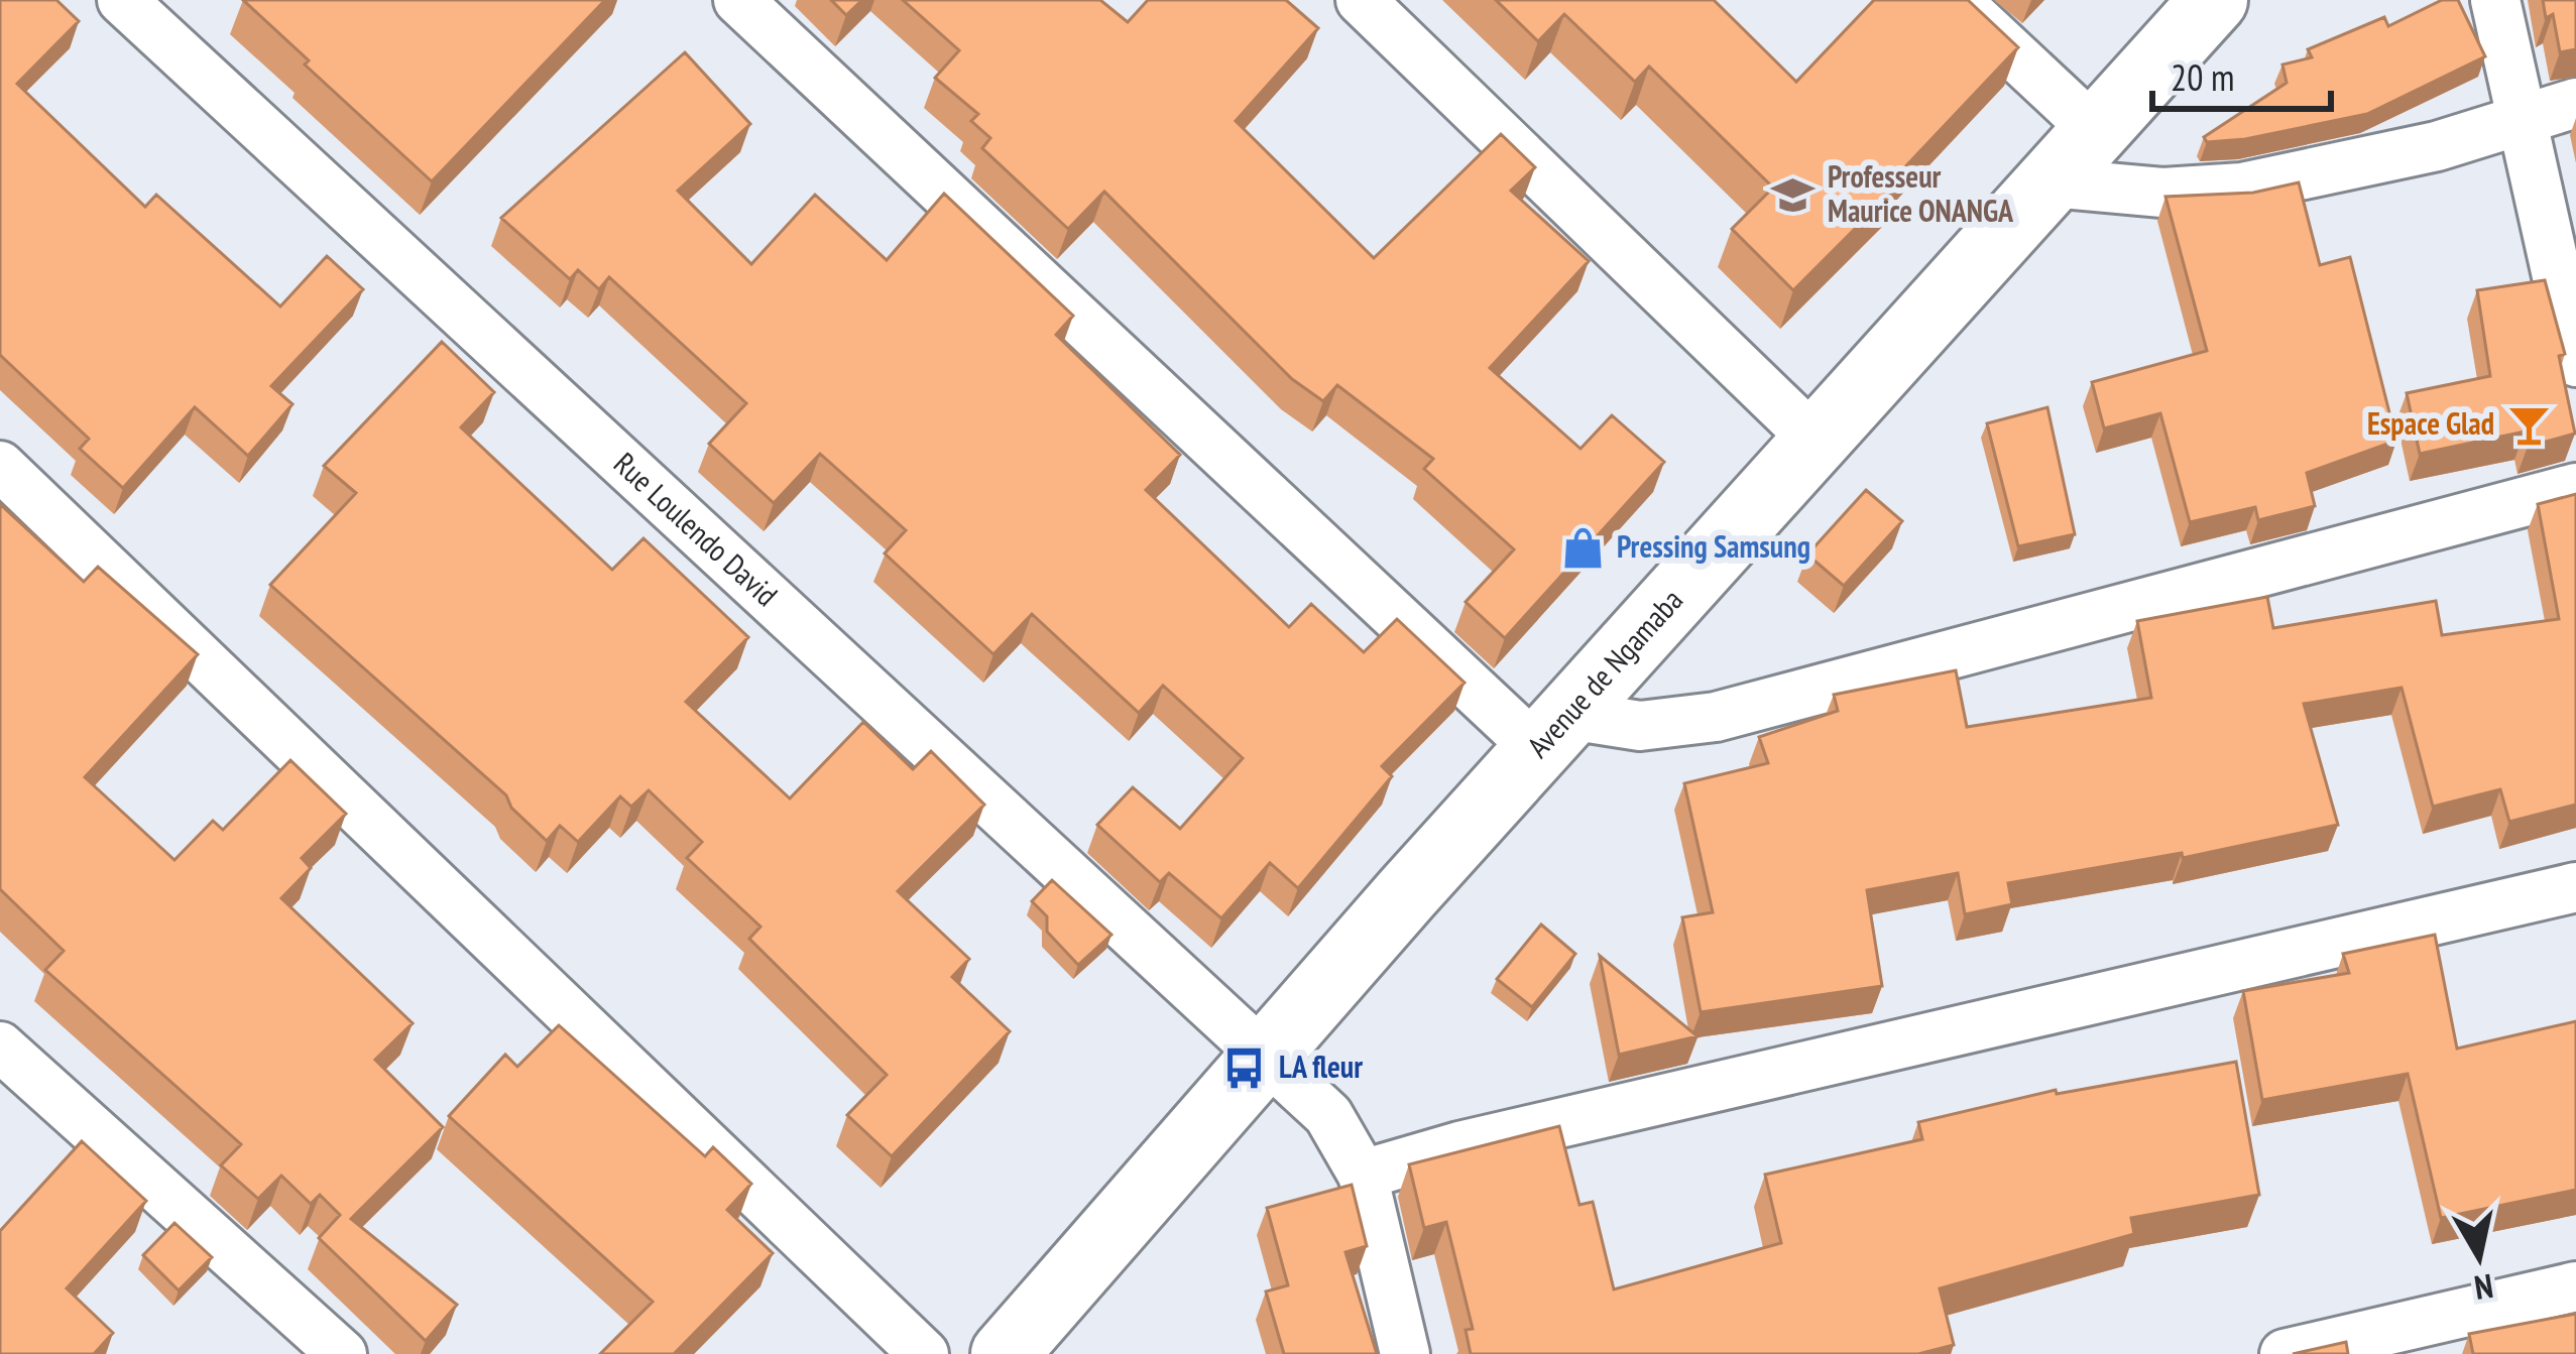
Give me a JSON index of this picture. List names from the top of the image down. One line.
{"streets":{"main road":["Avenue de Ngamaba"],"street":["Rue Loulendo David"]},"crossings":[["Rue Loulendo David","Avenue de Ngamaba"]],"places":{"school or university":["Professeur Maurice ONANGA"],"bar":["Espace Glad"],"shop":["Pressing Samsung"],"bus stop":["LA fleur"]},"scale_bar":"20 m","north":"bottom"}
